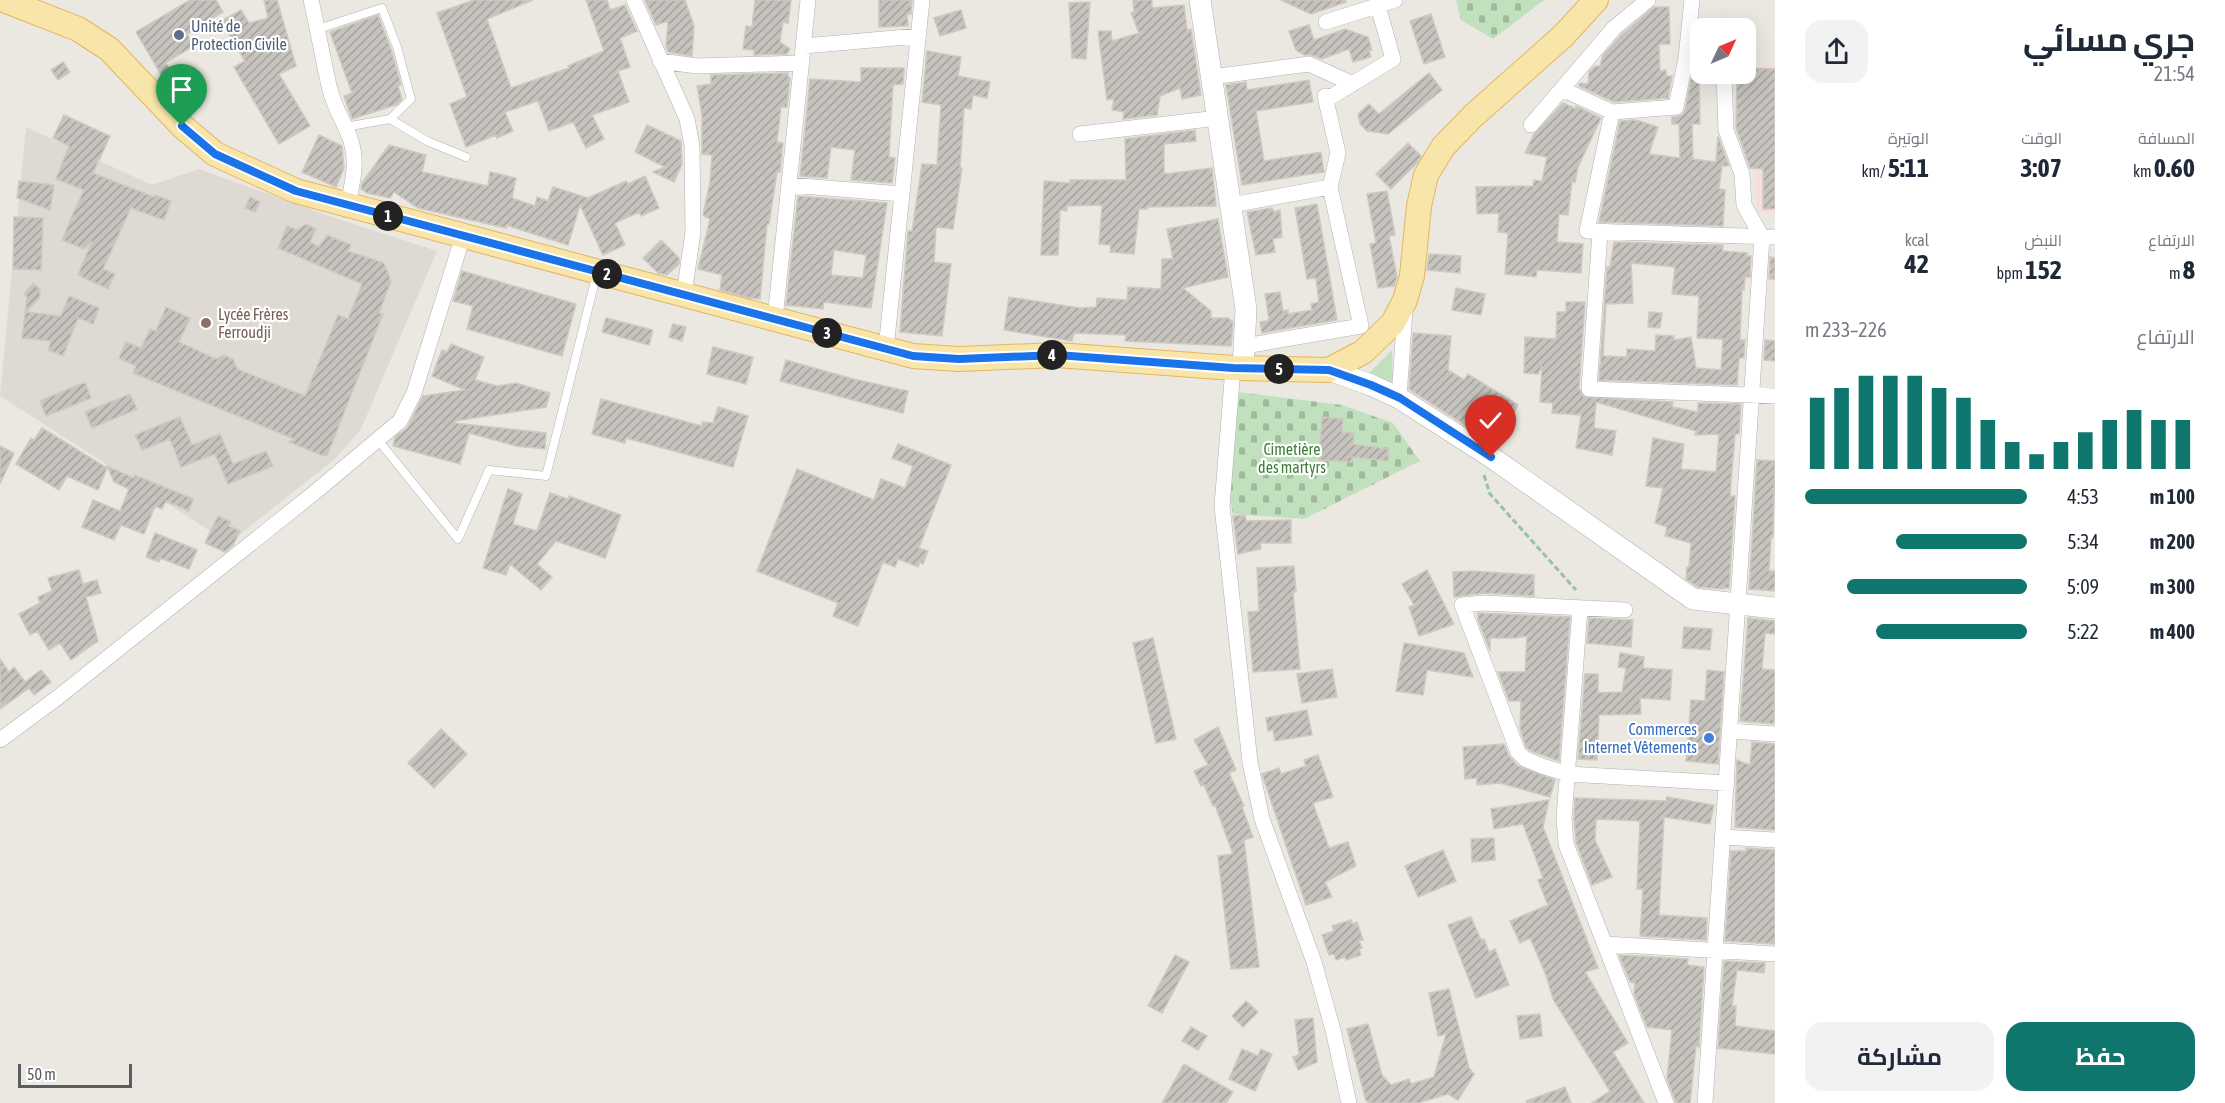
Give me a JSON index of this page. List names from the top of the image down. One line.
{"parks":["Cimetière des martyrs"],"places":["Unité de Protection Civile","Lycée Frères Ferroudji","Commerces Internet Vêtements"],"scale_bar":"50 m","north":"top right","page":{"heading":["جري مسائي","21:54"],"stats":[["المسافة","0.60 km"],["الوقت","3:07"],["الوتيرة","5:11 /km"],["الارتفاع","8 m"],["النبض","152 bpm"],["kcal","42"]],"pins":["1","2","3","4","5"],"chart":["الارتفاع","226–233 m"],"list":[{"name":"100 m","note":"4:53"},{"name":"200 m","note":"5:34"},{"name":"300 m","note":"5:09"},{"name":"400 m","note":"5:22"}],"buttons":["حفظ","مشاركة"],"scale":"50 m"}}
